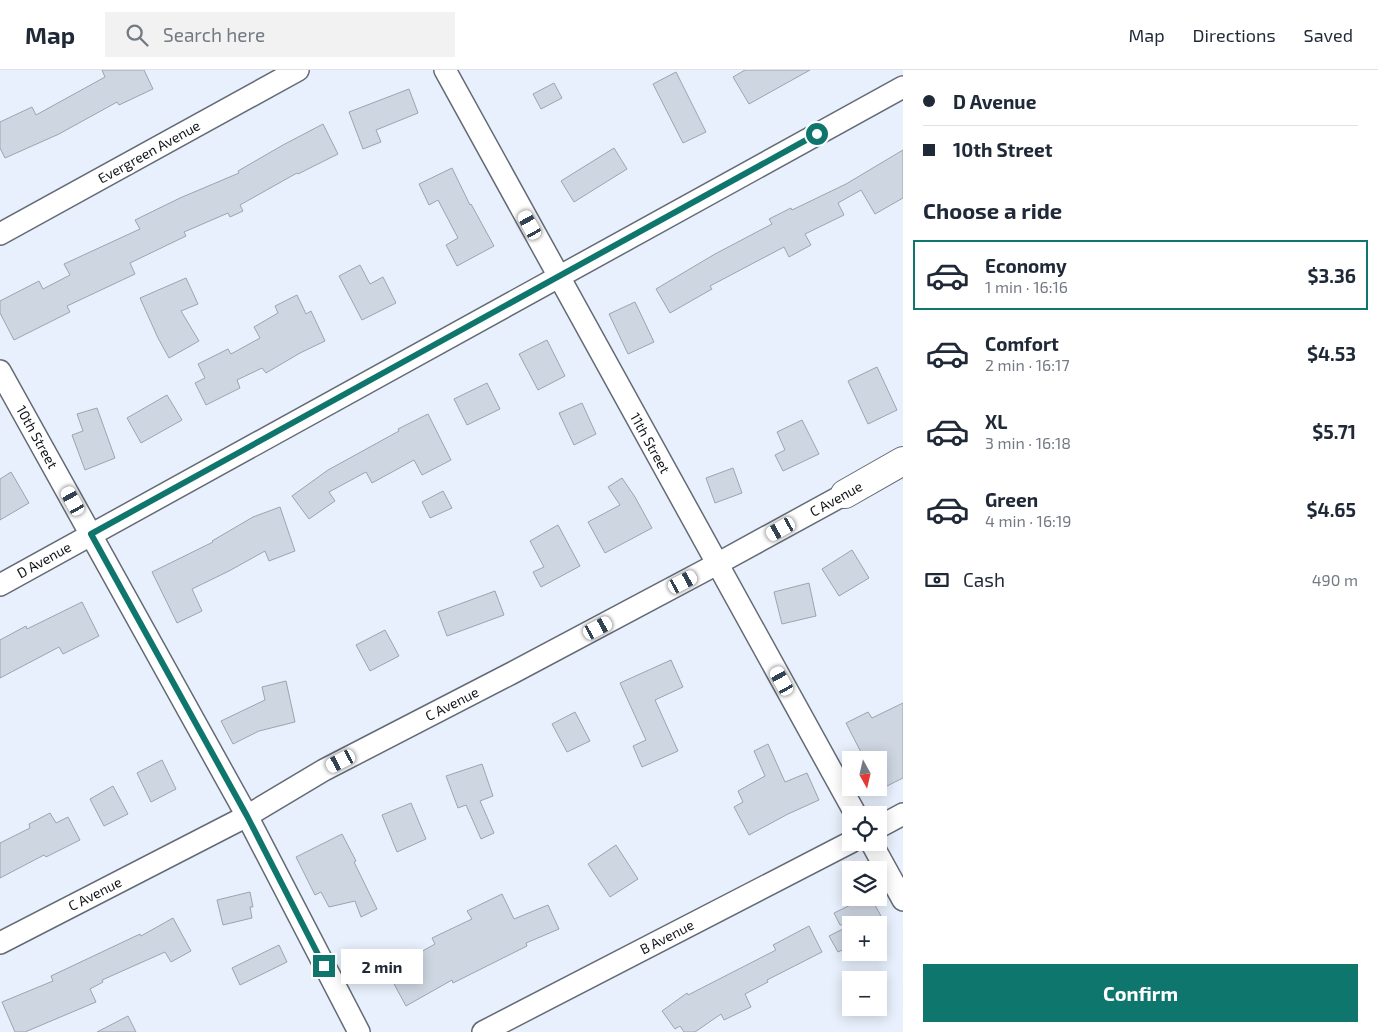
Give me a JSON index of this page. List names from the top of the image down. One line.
{"streets":{"street":["Evergreen Avenue","10th Street","11th Street","C Avenue","D Avenue","B Avenue"]},"crossings":[["10th Street","C Avenue"],["10th Street","D Avenue"],["11th Street","C Avenue"],["11th Street","D Avenue"]],"north":"bottom","page":{"header":"Map","search":"Search here","nav":["Map","Directions","Saved"],"banner":["D Avenue","10th Street"],"heading":"Choose a ride","list":[{"name":"Economy","note":"1 min · 16:16","value":"$3.36"},{"name":"Comfort","note":"2 min · 16:17","value":"$4.53"},{"name":"XL","note":"3 min · 16:18","value":"$5.71"},{"name":"Green","note":"4 min · 16:19","value":"$4.65"}],"pay":["Cash","490 m"],"map_buttons":["+","−"],"bubble":"2 min","buttons":"Confirm"}}
